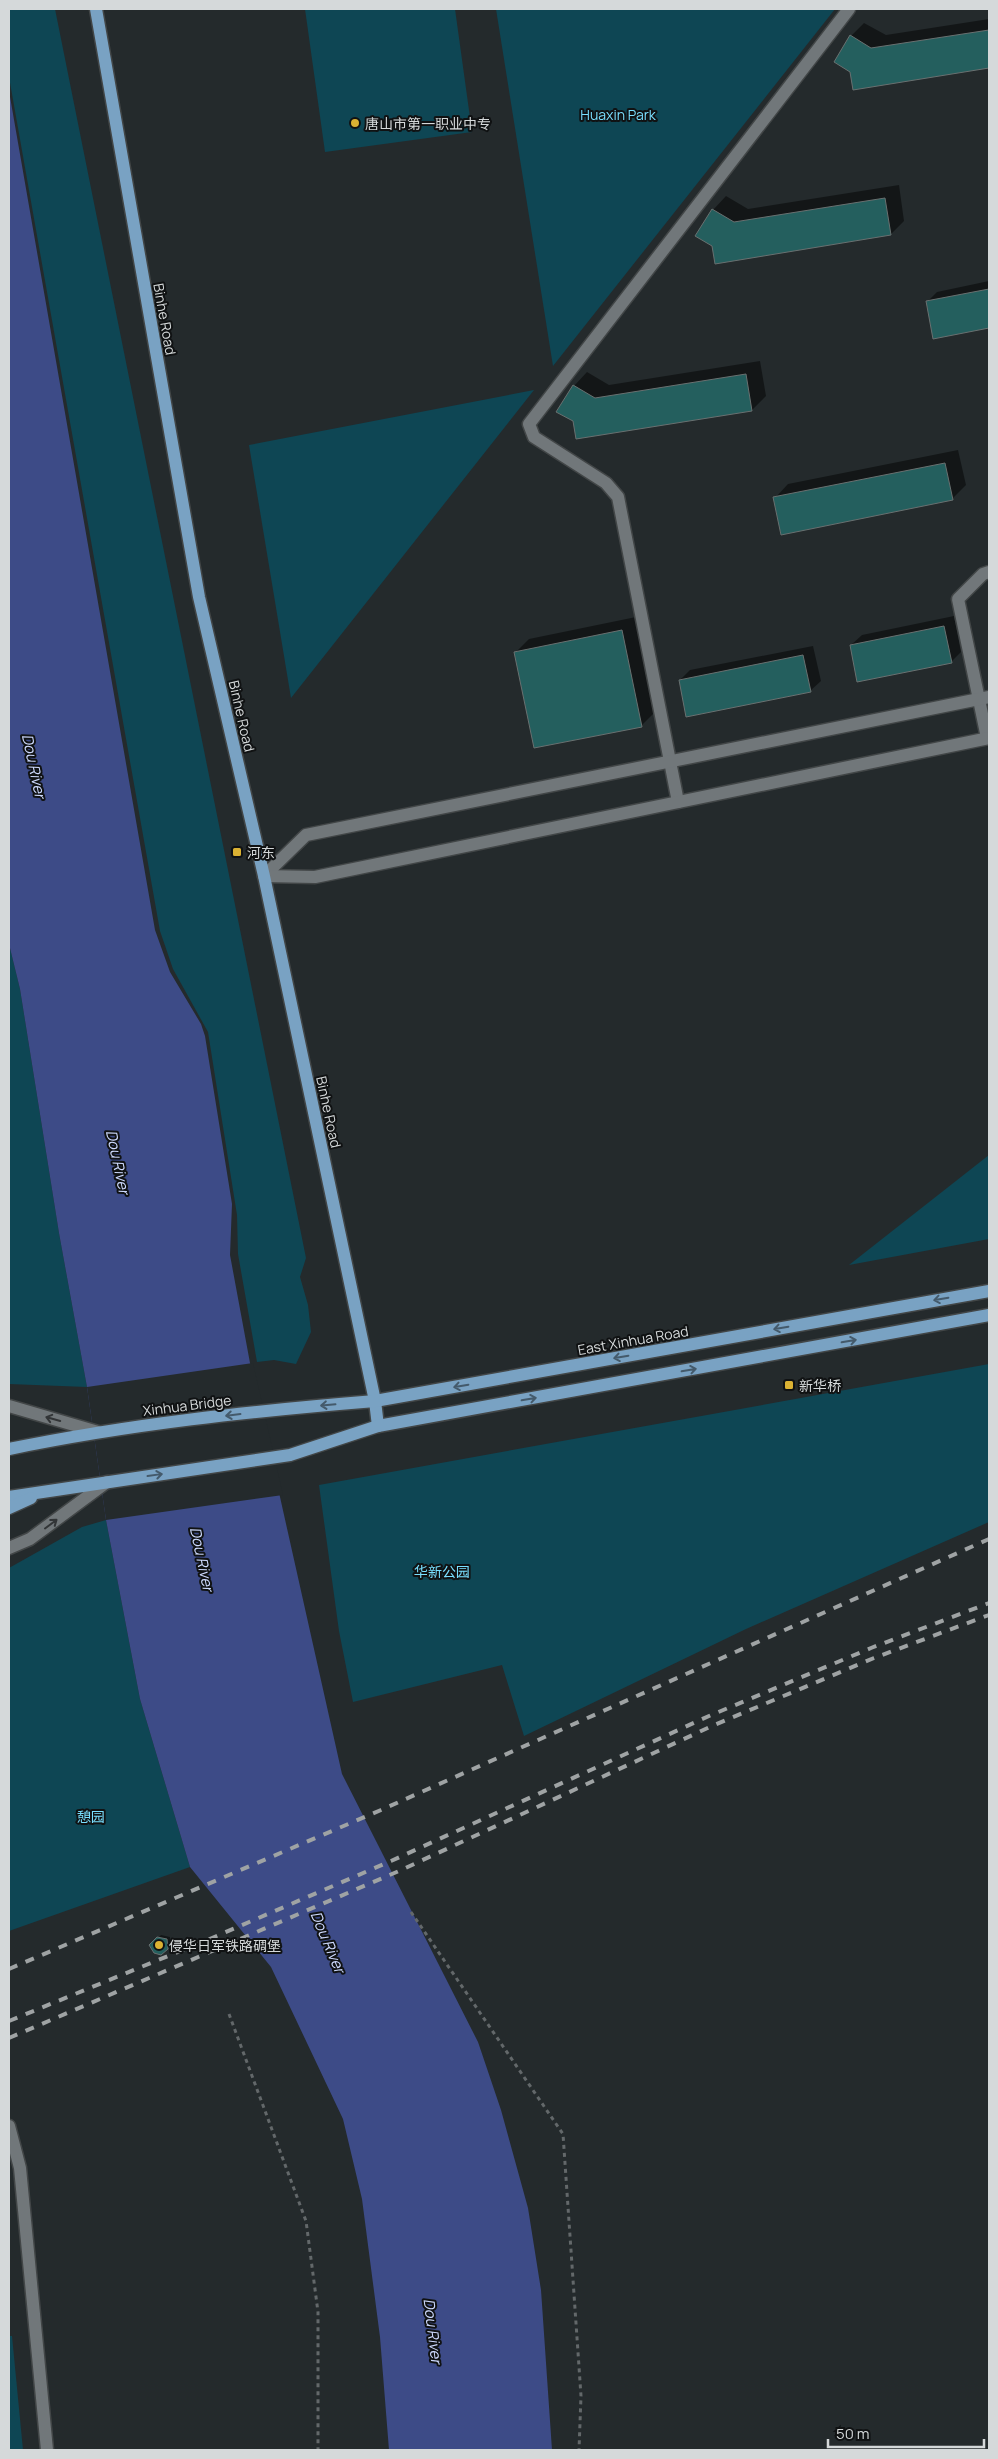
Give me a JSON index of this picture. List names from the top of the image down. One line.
{"streets":{"main road":["Binhe Road","East Xinhua Road","Xinhua Bridge"]},"crossings":[["Binhe Road","East Xinhua Road"],["East Xinhua Road","Xinhua Bridge"]],"water":["Dou River"],"parks":["Huaxin Park","华新公园","憩园"],"places":{"other":["唐山市第一职业中专","侵华日军铁路碉堡"],"transit":["河东","新华桥"]},"scale_bar":"50 m"}
